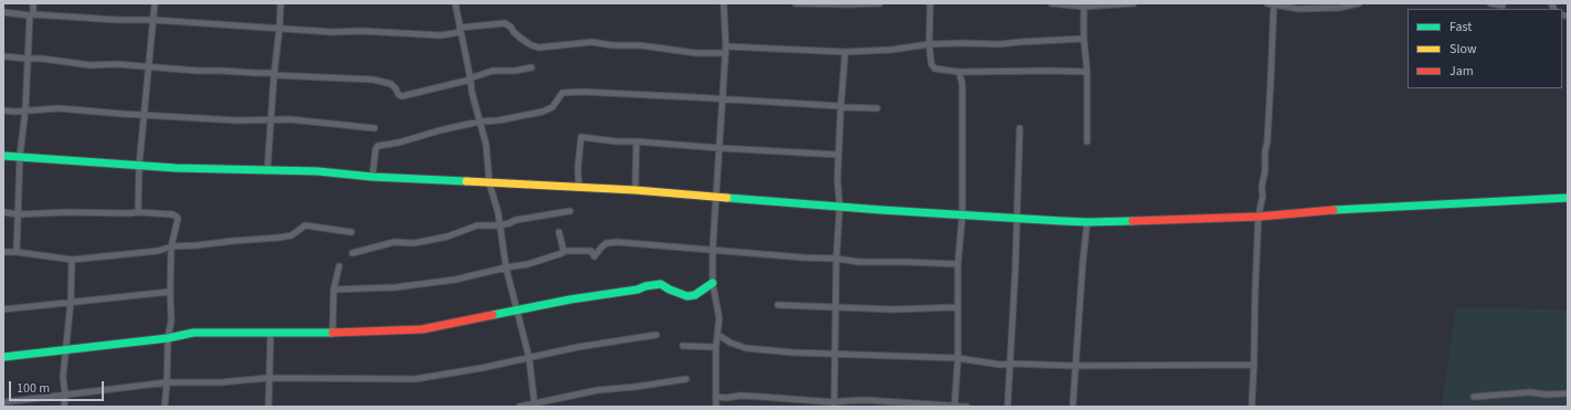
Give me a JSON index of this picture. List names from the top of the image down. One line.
{"legend":["Fast","Slow","Jam"],"scale_bar":"100 m"}
